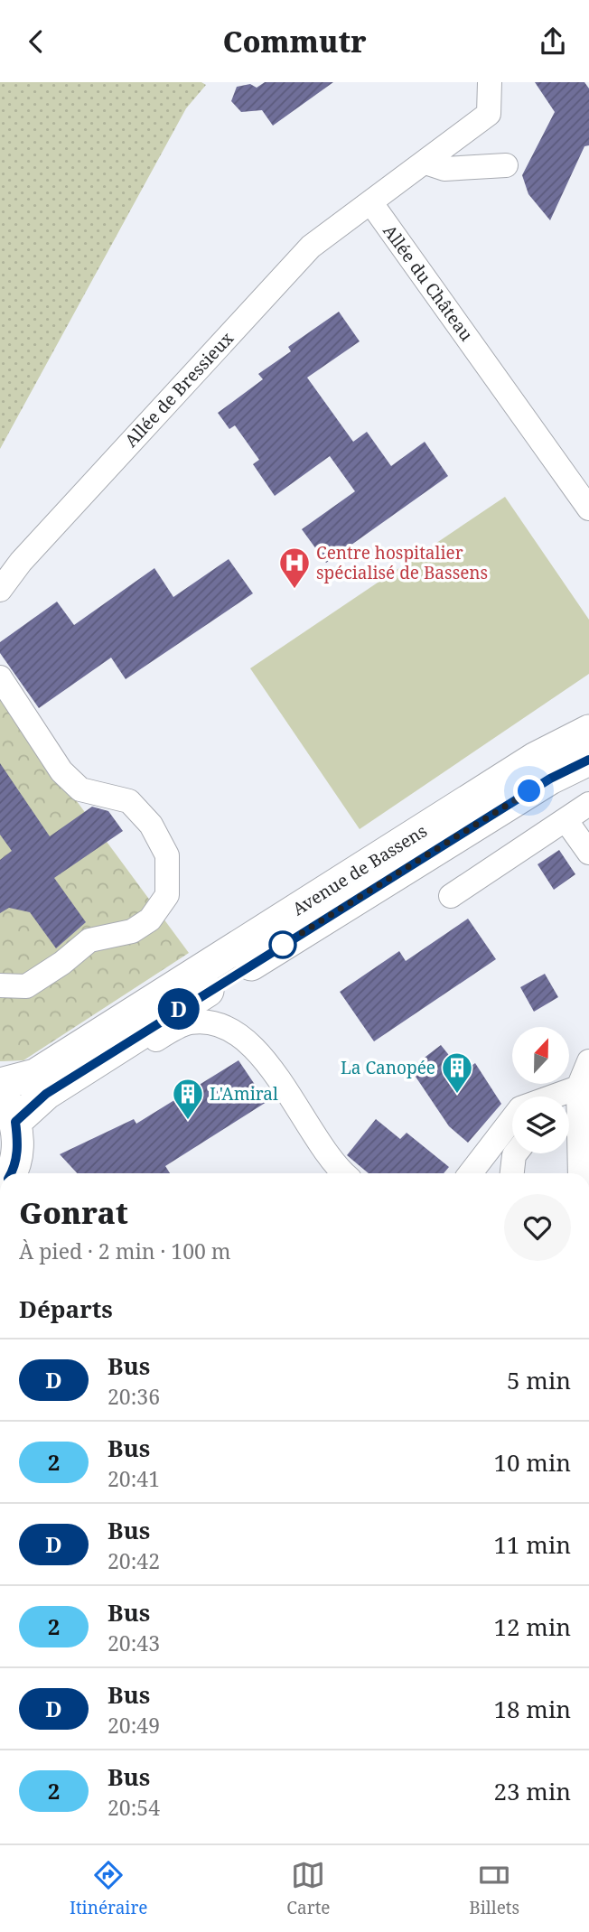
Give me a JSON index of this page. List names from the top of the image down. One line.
{"streets":{"main road":["Avenue de Bassens"],"street":["Allée du Château","Allée de Bressieux"]},"crossings":[["Allée du Château","Allée de Bressieux"]],"places":{"hospital":["Centre hospitalier spécialisé de Bassens"],"building":["La Canopée","L'Amiral"]},"lines":["bus line D"],"north":"top","page":{"header":"Commutr","on_map":"D","heading":[["Gonrat","À pied · 2 min · 100 m"],"Départs"],"list":[{"mark":"D","name":"Bus","note":"20:36","value":"5 min"},{"mark":"2","name":"Bus","note":"20:41","value":"10 min"},{"mark":"D","name":"Bus","note":"20:42","value":"11 min"},{"mark":"2","name":"Bus","note":"20:43","value":"12 min"},{"mark":"D","name":"Bus","note":"20:49","value":"18 min"},{"mark":"2","name":"Bus","note":"20:54","value":"23 min"}],"tabs":["Itinéraire","Carte","Billets"]}}
